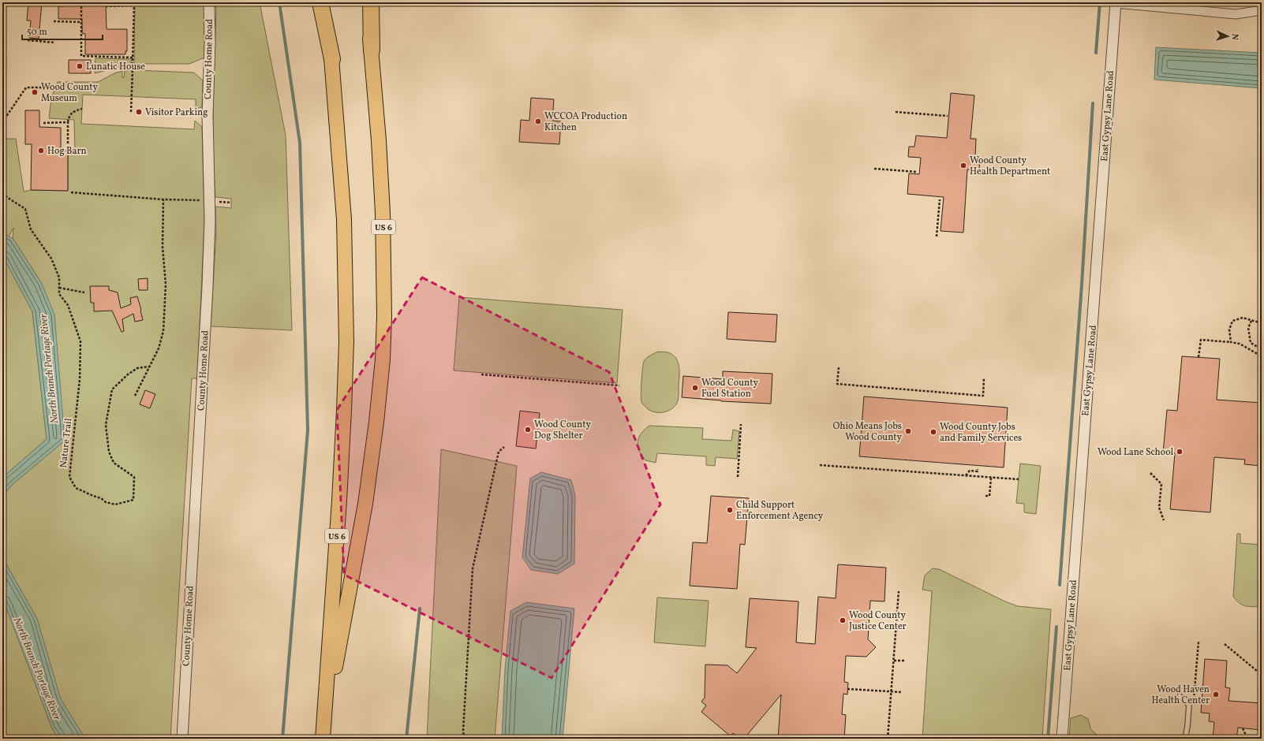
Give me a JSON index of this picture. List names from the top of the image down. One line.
{"streets":{"highway":["US 6"],"street":["County Home Road","East Gypsy Lane Road"],"path":["Nature Trail"]},"water":["North Branch Portage River"],"places":["Lunatic House","Wood County Museum","Visitor Parking","WCCOA Production Kitchen","Hog Barn","Wood County Health Department","Wood County Fuel Station","Wood County Dog Shelter","Ohio Means Jobs Wood County","Wood County Jobs and Family Services","Wood Lane School","Child Support Enforcement Agency","Wood County Justice Center","Wood Haven Health Center"],"scale_bar":"50 m","north":"right"}
